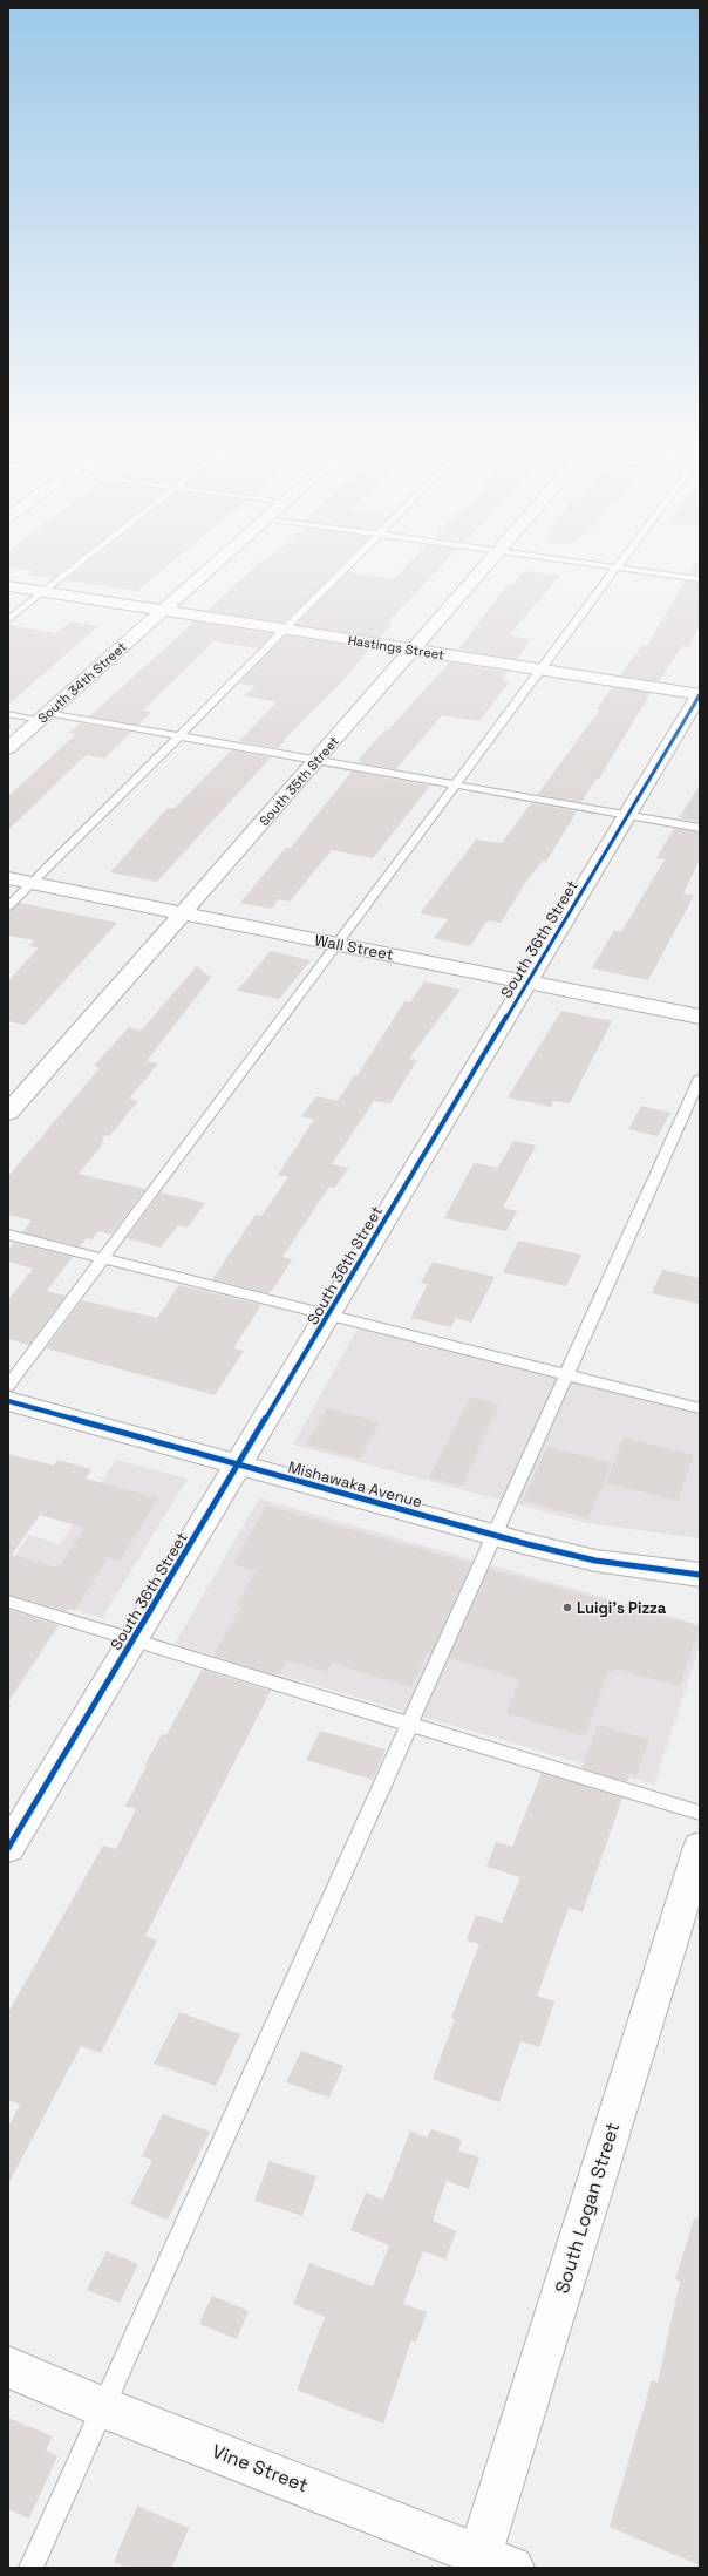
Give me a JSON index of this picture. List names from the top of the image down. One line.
{"streets":{"street":["Hastings Street","South 34th Street","South 35th Street","South 36th Street","Wall Street","Mishawaka Avenue","South Logan Street","Vine Street"]},"crossings":[["Hastings Street","South 34th Street"],["Hastings Street","South 35th Street"],["Hastings Street","South 36th Street"],["South 35th Street","Wall Street"],["South 36th Street","Wall Street"],["South 36th Street","Mishawaka Avenue"],["South Logan Street","Vine Street"]],"places":["Luigi's Pizza"]}
